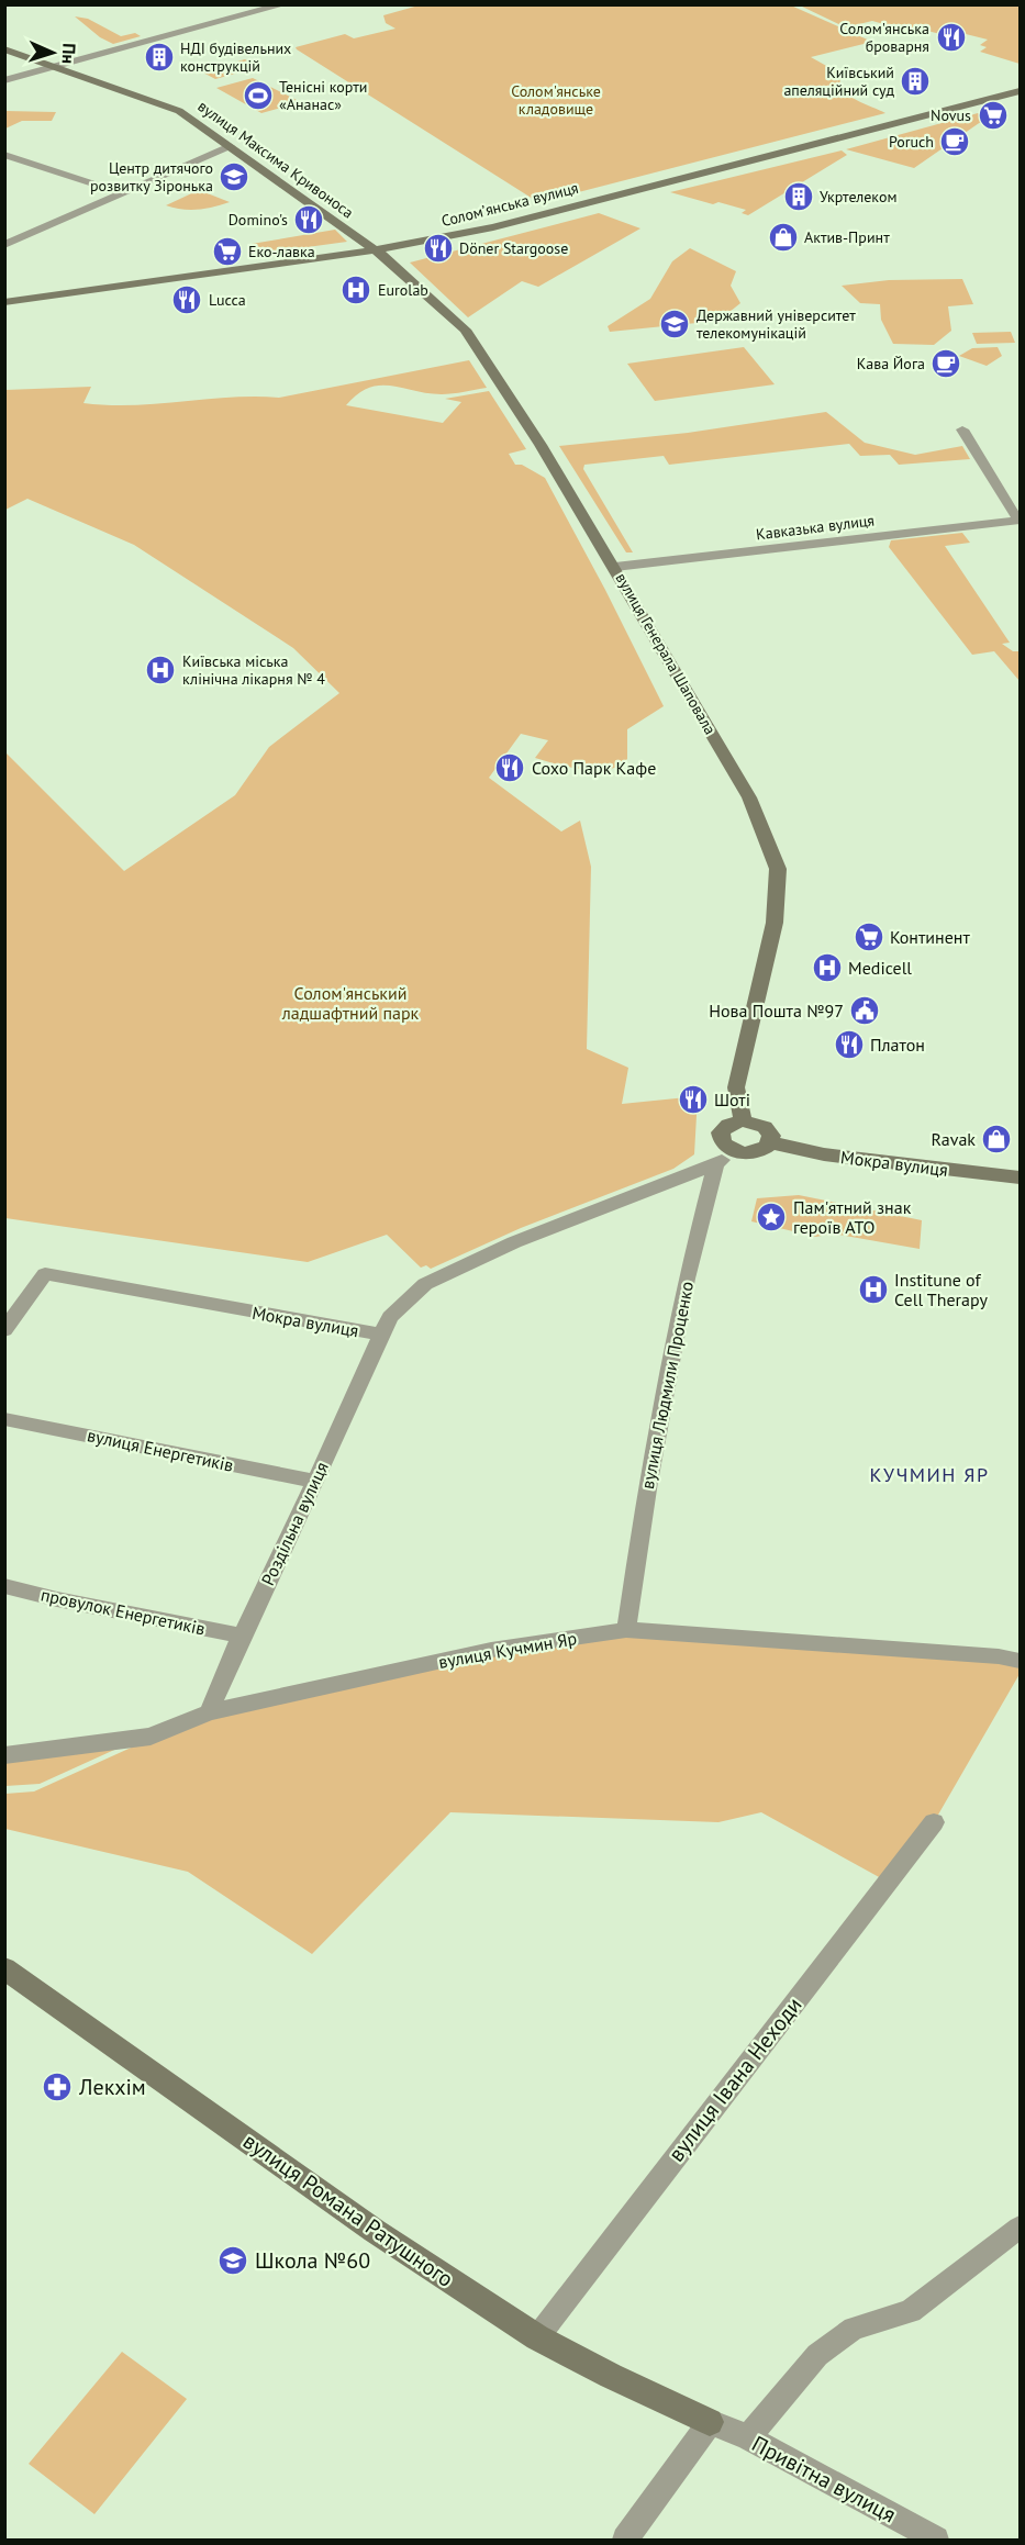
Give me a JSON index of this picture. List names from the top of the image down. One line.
{"streets":{"street":["вулиця Максима Кривоноса","Соломʼянська вулиця","Кавказька вулиця","вулиця Генерала Шаповала","Мокра вулиця","вулиця Людмили Проценко","вулиця Енергетиків","Роздільна вулиця","провулок Енергетиків","вулиця Кучмин Яр","вулиця Івана Неходи","вулиця Романа Ратушного","Привітна вулиця"]},"crossings":[["вулиця Максима Кривоноса","Соломʼянська вулиця"],["вулиця Максима Кривоноса","вулиця Генерала Шаповала"],["Соломʼянська вулиця","вулиця Генерала Шаповала"],["Кавказька вулиця","вулиця Генерала Шаповала"],["вулиця Генерала Шаповала","Мокра вулиця"],["Мокра вулиця","вулиця Людмили Проценко"],["Мокра вулиця","Роздільна вулиця"],["вулиця Людмили Проценко","вулиця Кучмин Яр"],["вулиця Енергетиків","Роздільна вулиця"],["Роздільна вулиця","провулок Енергетиків"],["Роздільна вулиця","вулиця Кучмин Яр"],["вулиця Івана Неходи","вулиця Романа Ратушного"],["вулиця Романа Ратушного","Привітна вулиця"]],"districts":["КУЧМИН ЯР"],"parks":["Солом'янське кладовище","Солом'янський ладшафтний парк"],"places":{"restaurant":["Солом'янська броварня","Domino's","Döner Stargoose","Lucca","Сохо Парк Кафе","Платон","Шоті"],"building":["НДІ будівельних конструкцій","Київський апеляційний суд","Укртелеком"],"sports":["Тенісні корти «Ананас»"],"supermarket":["Novus","Еко-лавка","Континент"],"cafe":["Poruch","Кава Йога"],"school or university":["Центр дитячого розвитку Зіронька","Державний університет телекомунікацій","Школа №60"],"shop":["Актив-Принт","Ravak"],"hospital":["Eurolab","Київська міська клінічна лікарня № 4","Medicell","Institune of Cell Therapy"],"public building":["Нова Пошта №97"],"place":["Пам'ятний знак героїв АТО"],"pharmacy":["Лекхім"]},"north":"right"}
